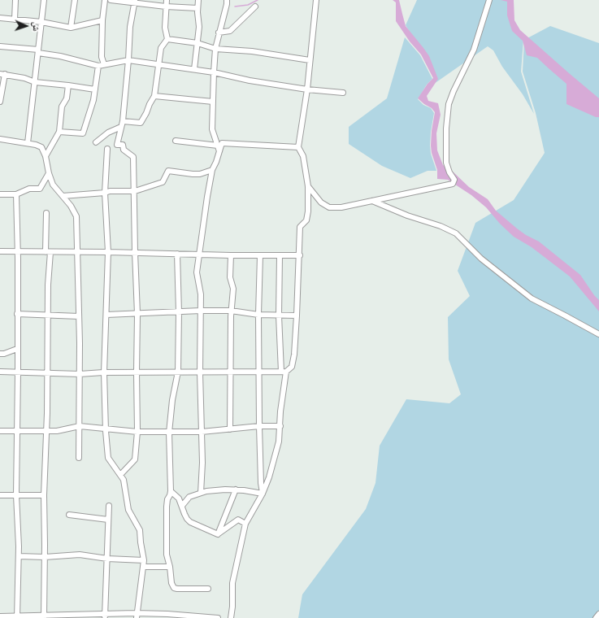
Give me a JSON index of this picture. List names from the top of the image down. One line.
{"north":"right"}
